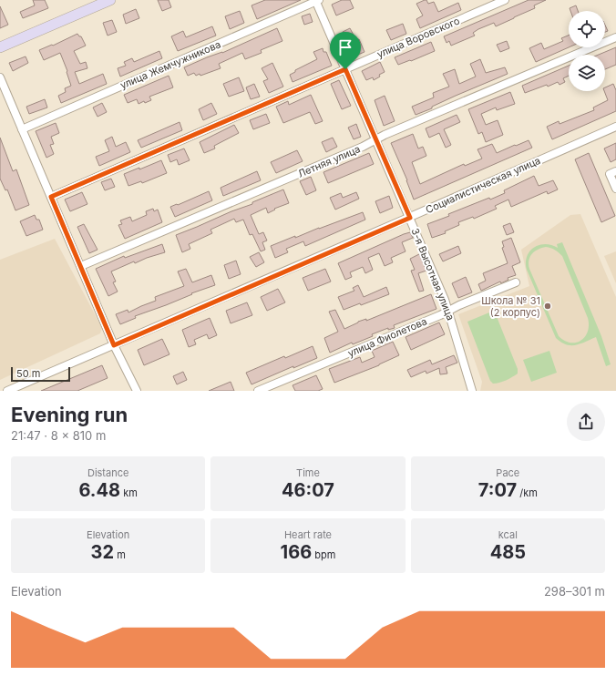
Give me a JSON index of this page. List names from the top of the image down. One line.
{"streets":{"street":["улица Воровского","улица Жемчужникова","Летняя улица","Социалистическая улица","3-я Высотная улица","улица Фиолетова"]},"crossings":[["улица Воровского","3-я Высотная улица"],["улица Жемчужникова","3-я Высотная улица"],["Летняя улица","3-я Высотная улица"],["Социалистическая улица","3-я Высотная улица"],["3-я Высотная улица","улица Фиолетова"]],"places":["Школа № 31 (2 корпус)"],"scale_bar":"50 m","page":{"scale":"50 m","heading":["Evening run","21:47 · 8 × 810 m"],"stats":[["Distance","6.48 km"],["Time","46:07"],["Pace","7:07 /km"],["Elevation","32 m"],["Heart rate","166 bpm"],["kcal","485"]],"chart":["Elevation","298–301 m"]}}
